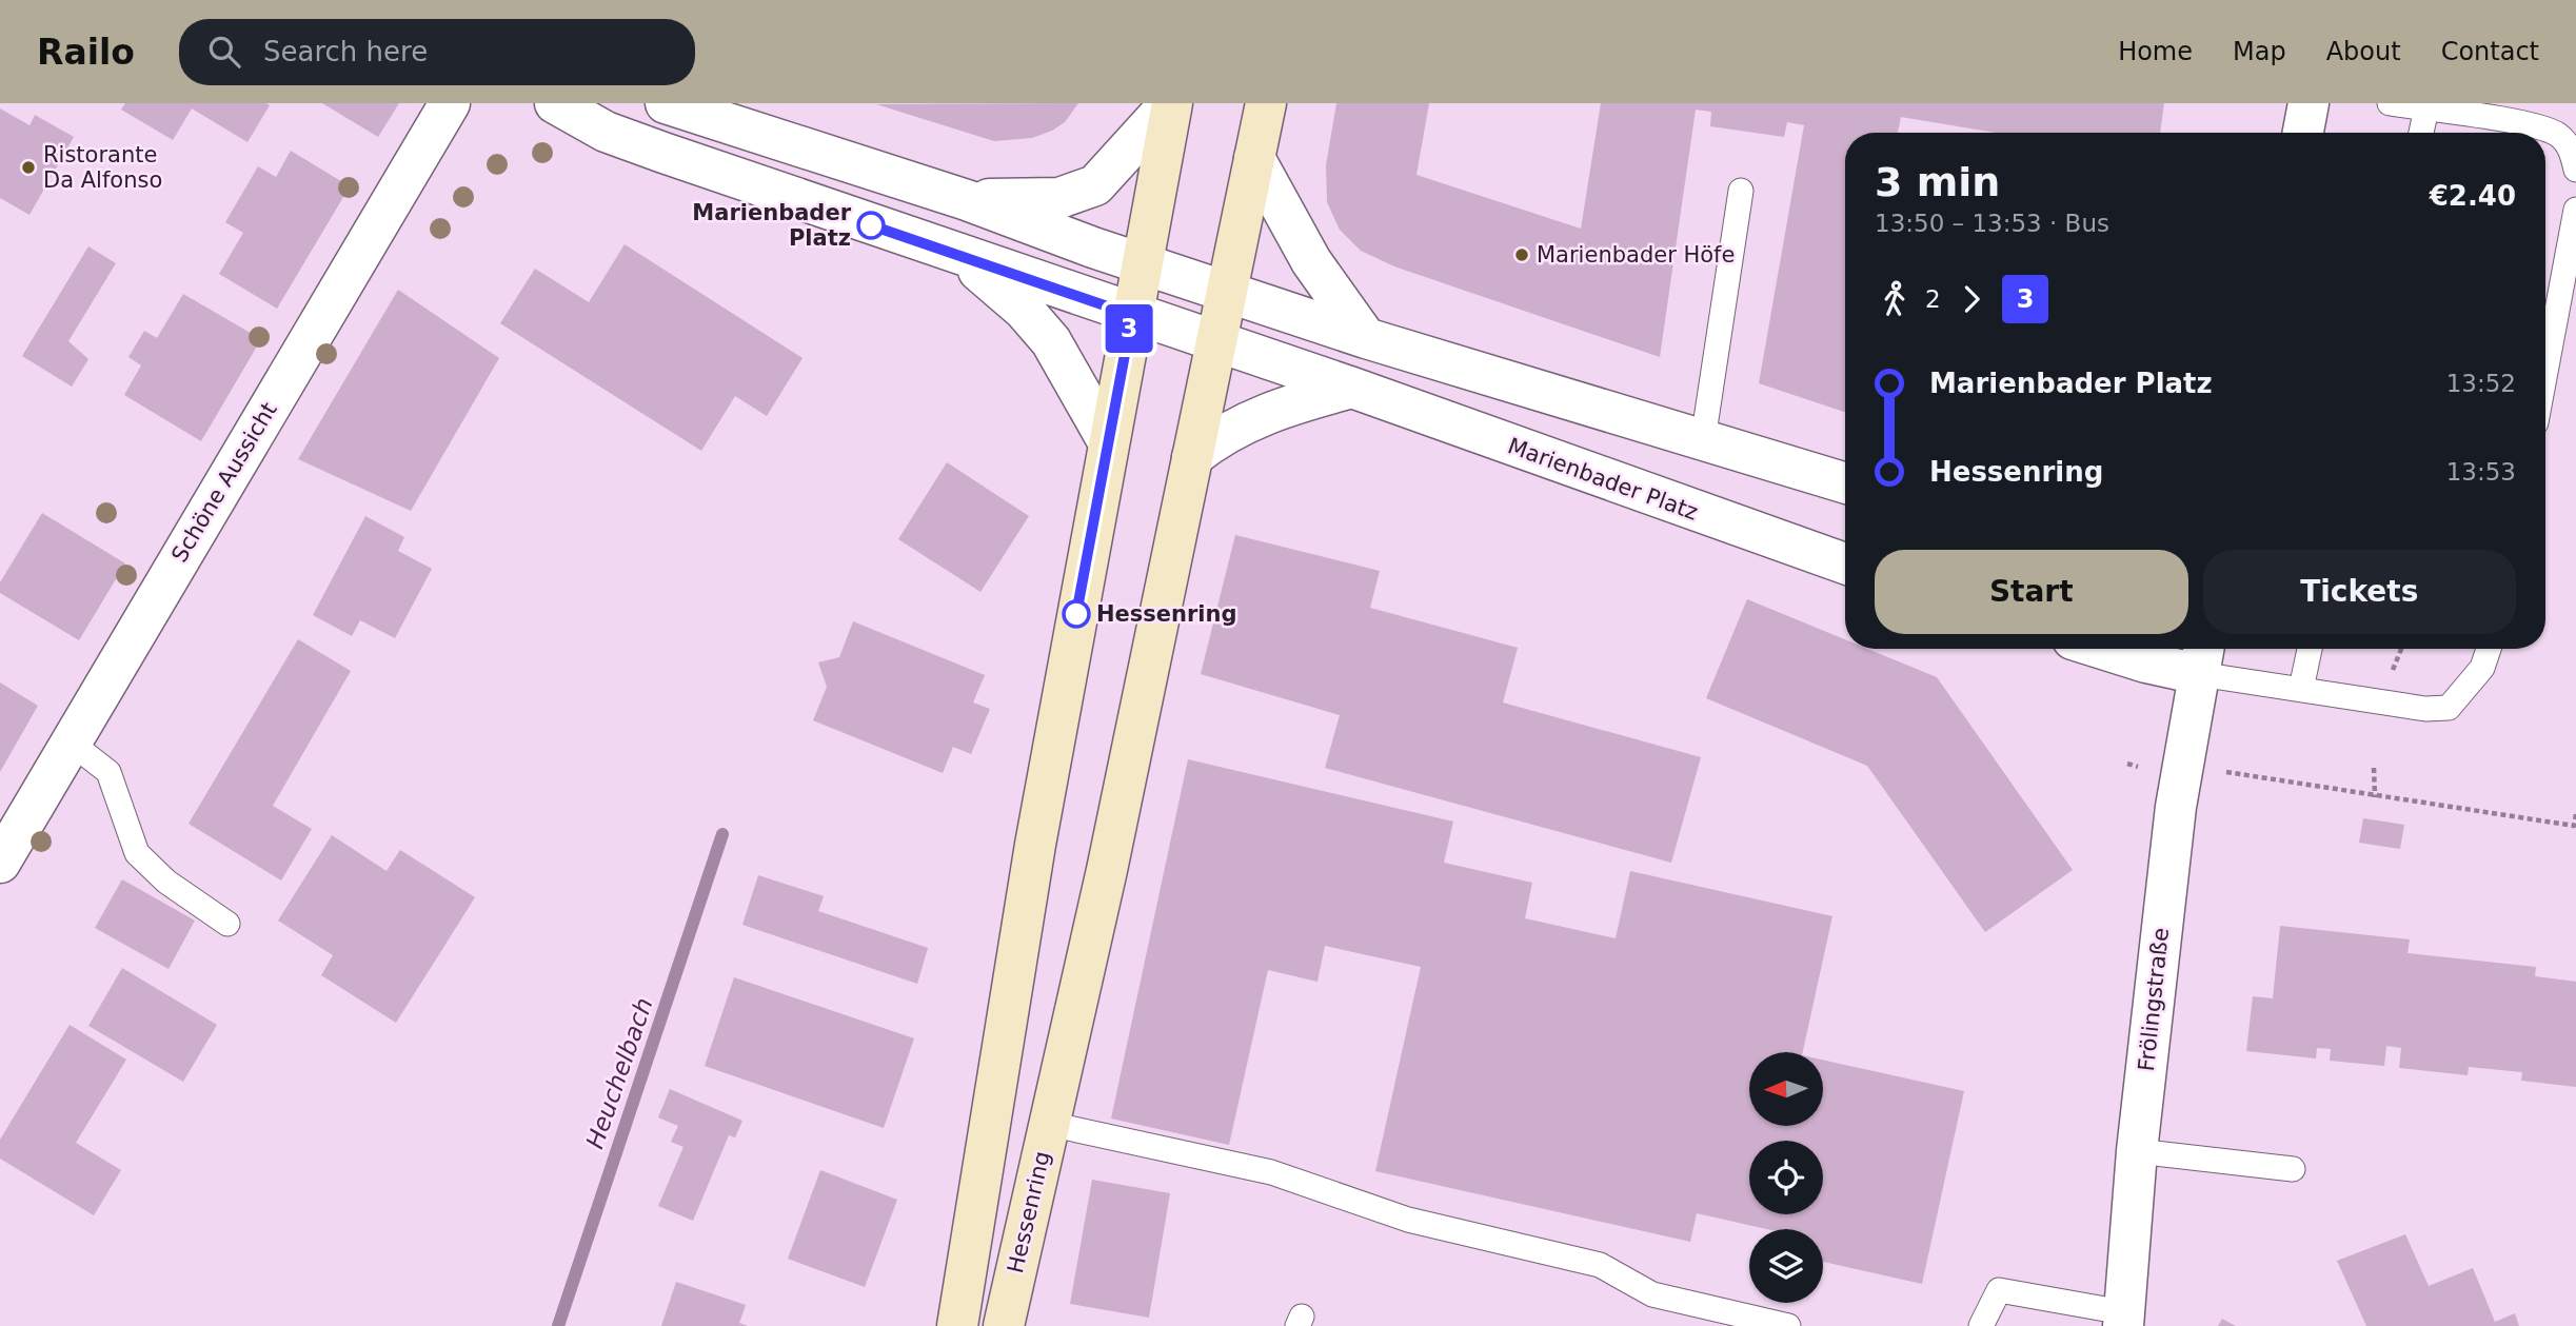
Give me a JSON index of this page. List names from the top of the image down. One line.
{"streets":{"street":["Marienbader Platz","Schöne Aussicht","Frölingstraße","Hessenring"]},"crossings":[["Marienbader Platz","Hessenring"]],"water":["Heuchelbach"],"places":["Ristorante Da Alfonso","Marienbader Platz","Marienbader Höfe","Hessenring"],"lines":["bus line 3"],"north":"left","page":{"header":"Railo","search":"Search here","nav":["Home","Map","About","Contact"],"on_map":"3","heading":["3 min","13:50 – 13:53 · Bus","€2.40"],"legs":["2","3"],"list":[{"name":"Marienbader Platz","value":"13:52"},{"name":"Hessenring","value":"13:53"}],"buttons":["Start","Tickets"]}}
